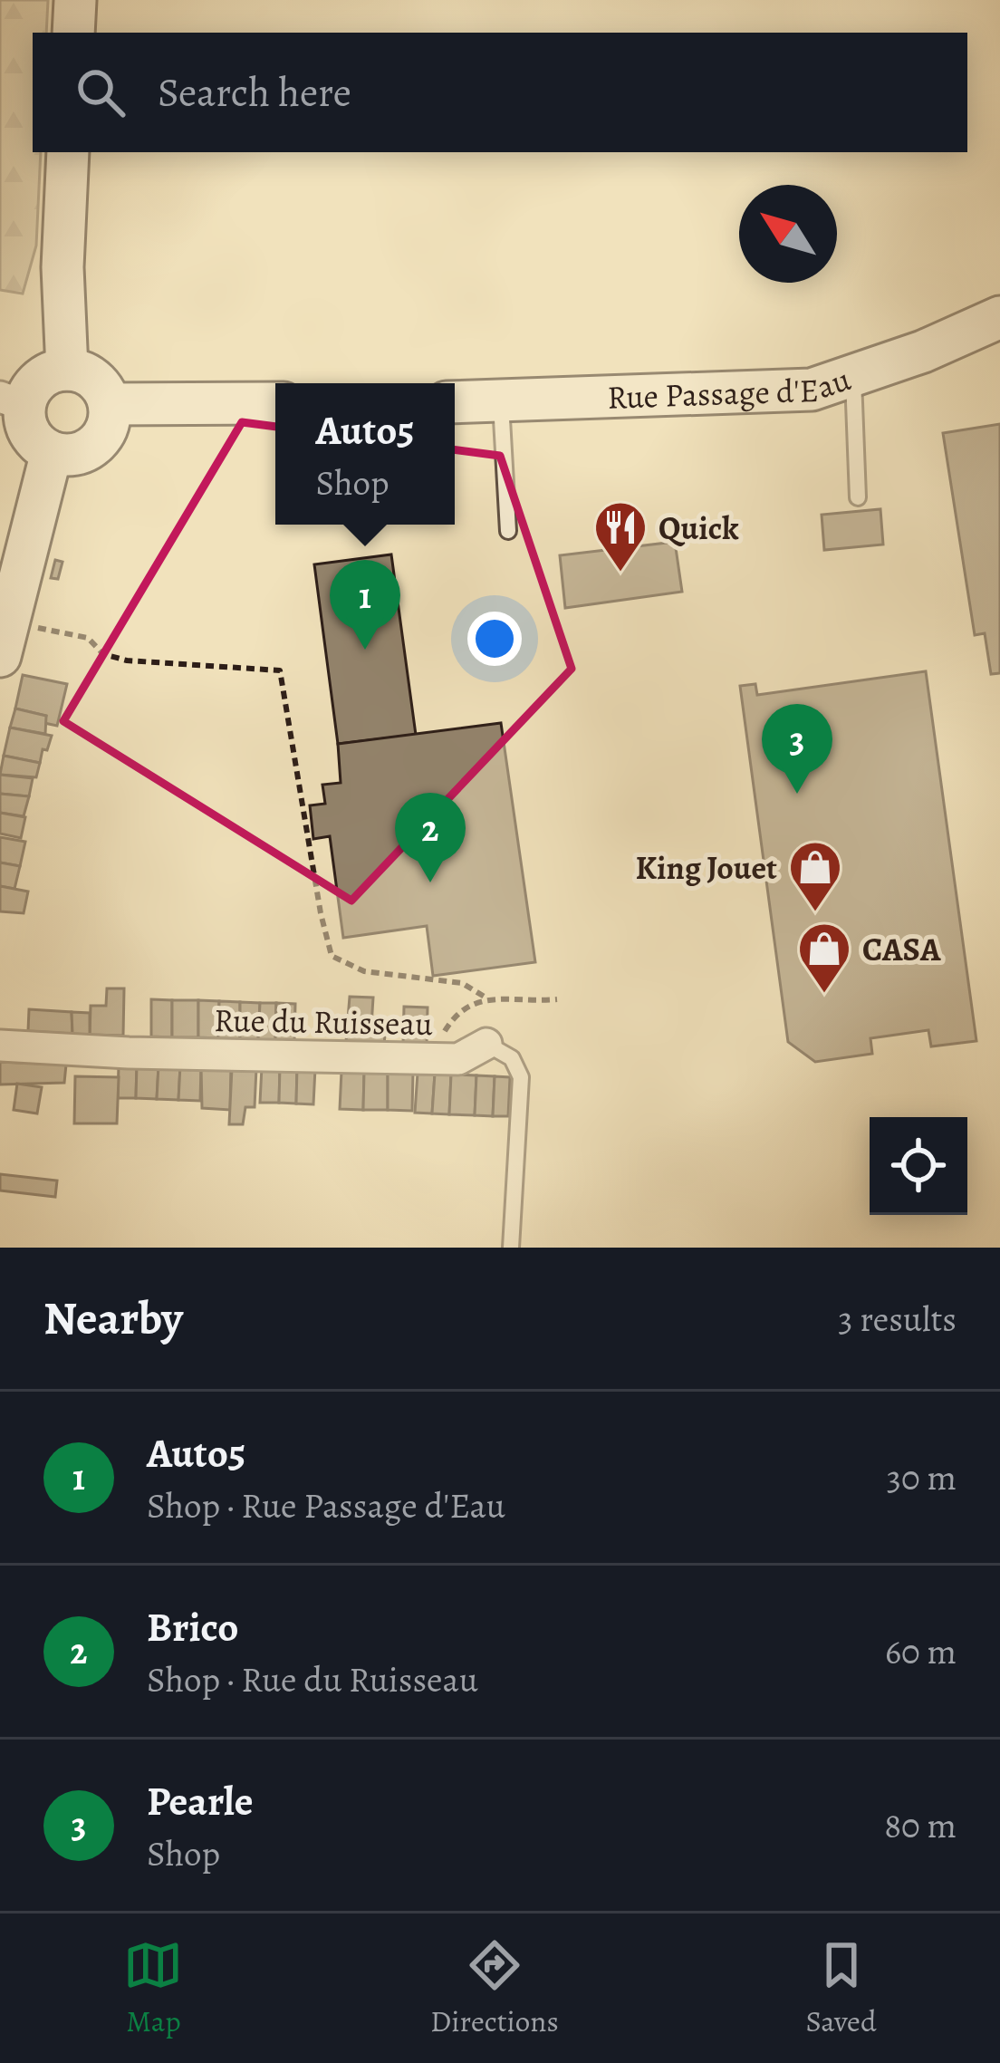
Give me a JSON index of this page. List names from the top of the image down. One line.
{"streets":{"street":["Rue Passage d'Eau","Rue du Ruisseau"]},"places":{"restaurant":["Quick"],"shop":["King Jouet","CASA"]},"north":"top left","page":{"search":"Search here","popup":["Auto5","Shop"],"pins":["1","3","2"],"heading":["Nearby","3 results"],"list":[{"mark":"1","name":"Auto5","note":"Shop · Rue Passage d'Eau","value":"30 m"},{"mark":"2","name":"Brico","note":"Shop · Rue du Ruisseau","value":"60 m"},{"mark":"3","name":"Pearle","note":"Shop","value":"80 m"}],"nav":["Map","Directions","Saved"]}}
